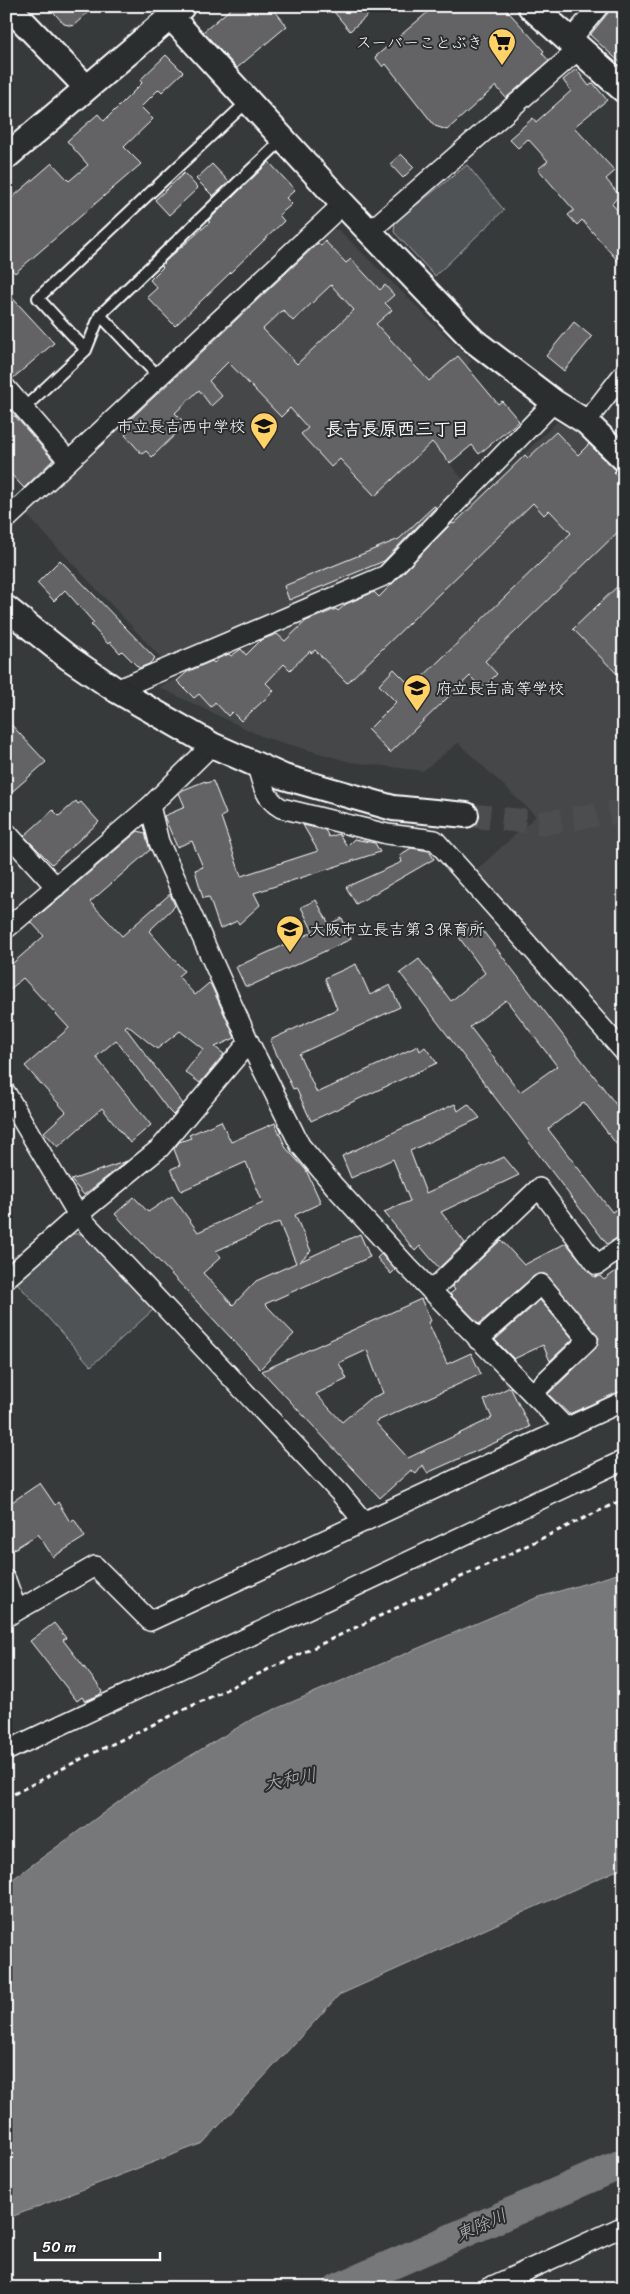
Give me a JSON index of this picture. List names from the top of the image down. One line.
{"districts":["長吉長原西三丁目"],"water":["大和川","東除川"],"places":{"supermarket":["スーバーことぶき"],"school or university":["市立長吉西中学校","府立長吉高等学校","大阪市立長吉第３保育所"]},"scale_bar":"50 m"}
